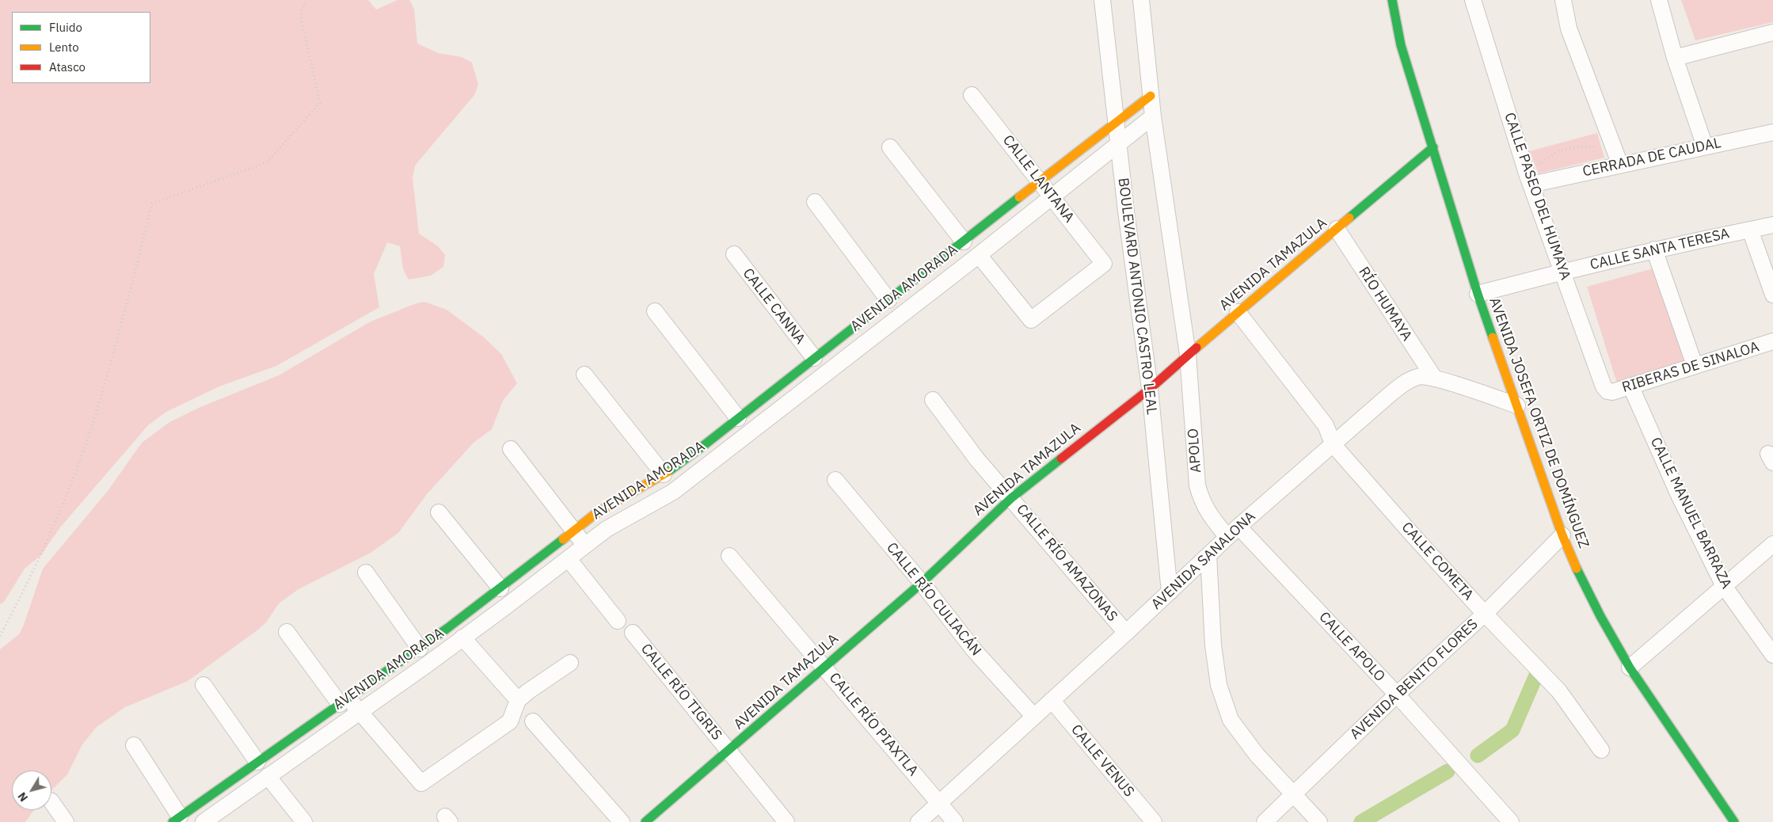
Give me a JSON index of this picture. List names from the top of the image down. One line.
{"streets":{"street":["CERRADA DE CAUDAL","CALLE LANTANA","CALLE PASEO DEL HUMAYA","CALLE SANTA TERESA","AVENIDA TAMAZULA","AVENIDA AMORADA","BOULEVARD ANTONIO CASTRO LEAL","RÍO HUMAYA","CALLE CANNA","RIBERAS DE SINALOA","AVENIDA JOSEFA ORTIZ DE DOMÍNGUEZ","APOLO","CALLE MANUEL BARRAZA","AVENIDA SANALONA","CALLE COMETA","CALLE RÍO AMAZONAS","CALLE RÍO CULIACÁN","CALLE APOLO","AVENIDA BENITO FLORES","CALLE RÍO TIGRIS","CALLE RÍO PIAXTLA","CALLE VENUS"]},"crossings":[["CERRADA DE CAUDAL","CALLE PASEO DEL HUMAYA"],["CALLE LANTANA","AVENIDA AMORADA"],["CALLE PASEO DEL HUMAYA","CALLE SANTA TERESA"],["CALLE PASEO DEL HUMAYA","RIBERAS DE SINALOA"],["CALLE SANTA TERESA","AVENIDA JOSEFA ORTIZ DE DOMÍNGUEZ"],["AVENIDA TAMAZULA","BOULEVARD ANTONIO CASTRO LEAL"],["AVENIDA TAMAZULA","RÍO HUMAYA"],["AVENIDA TAMAZULA","AVENIDA JOSEFA ORTIZ DE DOMÍNGUEZ"],["AVENIDA TAMAZULA","APOLO"],["AVENIDA TAMAZULA","CALLE RÍO AMAZONAS"],["AVENIDA TAMAZULA","CALLE RÍO CULIACÁN"],["AVENIDA TAMAZULA","CALLE RÍO TIGRIS"],["AVENIDA TAMAZULA","CALLE RÍO PIAXTLA"],["AVENIDA AMORADA","BOULEVARD ANTONIO CASTRO LEAL"],["AVENIDA AMORADA","CALLE CANNA"],["BOULEVARD ANTONIO CASTRO LEAL","AVENIDA SANALONA"],["RÍO HUMAYA","AVENIDA SANALONA"],["RIBERAS DE SINALOA","CALLE MANUEL BARRAZA"],["AVENIDA JOSEFA ORTIZ DE DOMÍNGUEZ","AVENIDA SANALONA"],["AVENIDA JOSEFA ORTIZ DE DOMÍNGUEZ","AVENIDA BENITO FLORES"],["APOLO","AVENIDA SANALONA"],["APOLO","CALLE APOLO"],["AVENIDA SANALONA","CALLE COMETA"],["AVENIDA SANALONA","CALLE RÍO AMAZONAS"],["AVENIDA SANALONA","CALLE RÍO CULIACÁN"],["AVENIDA SANALONA","CALLE APOLO"],["AVENIDA SANALONA","CALLE RÍO PIAXTLA"],["AVENIDA SANALONA","CALLE VENUS"],["CALLE COMETA","AVENIDA BENITO FLORES"],["CALLE APOLO","AVENIDA BENITO FLORES"]],"legend":["Fluido","Lento","Atasco"],"north":"bottom left"}
